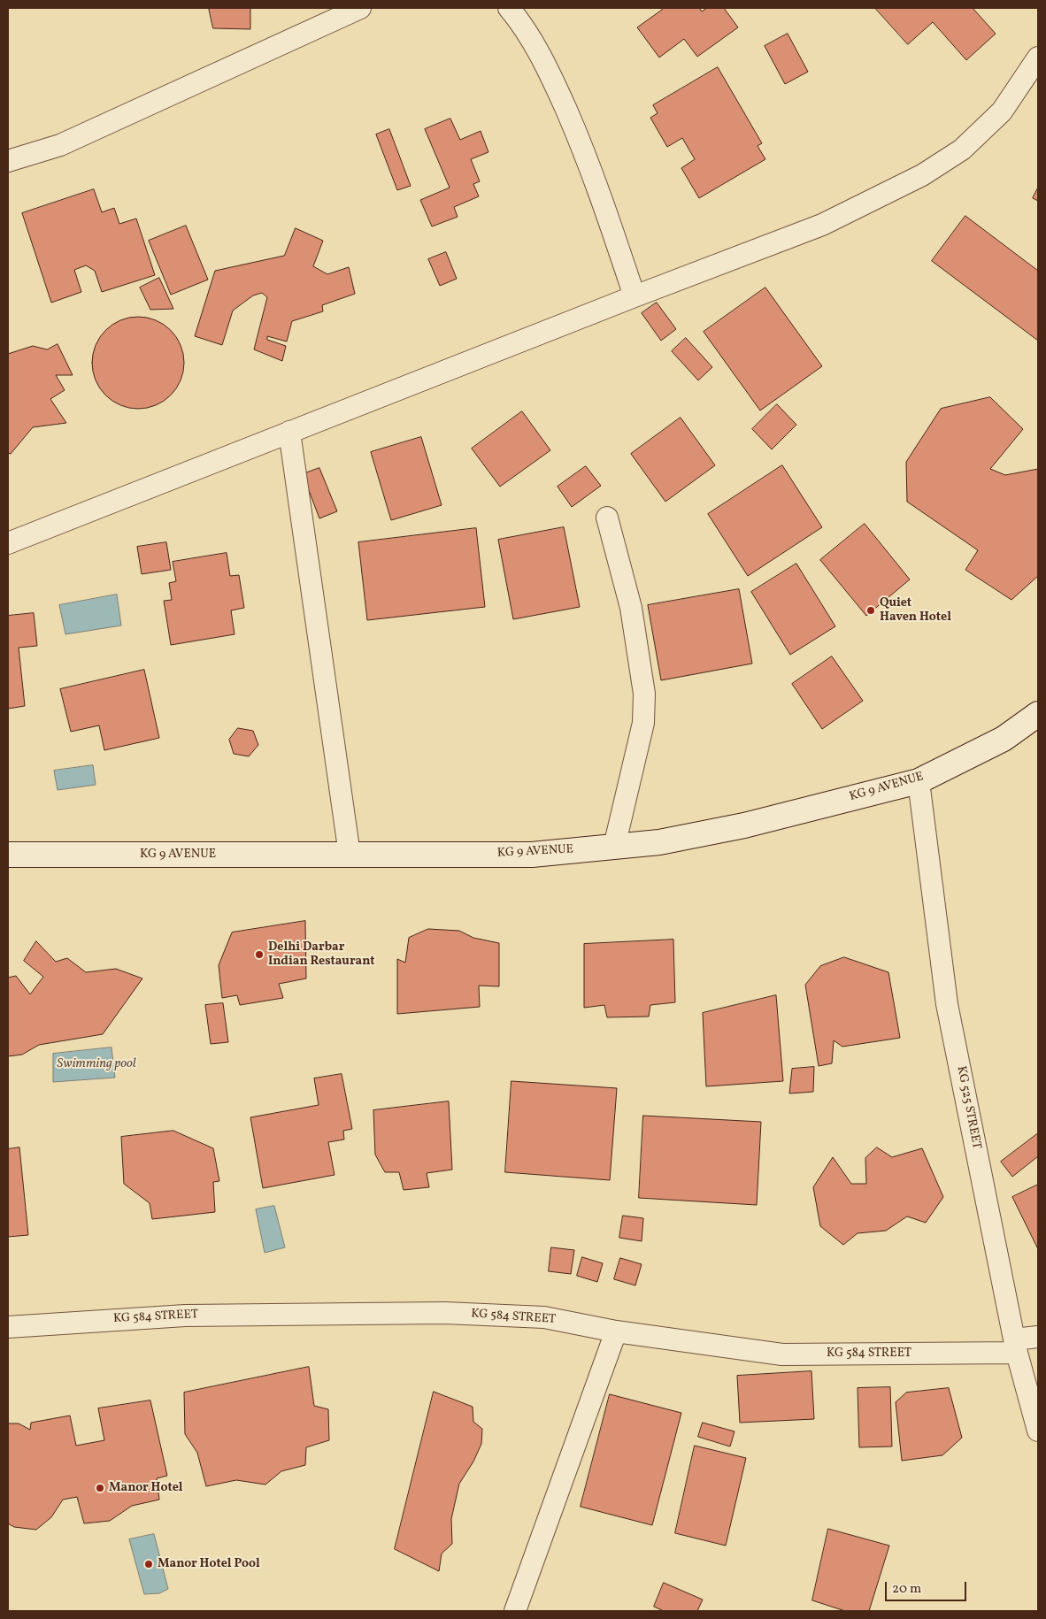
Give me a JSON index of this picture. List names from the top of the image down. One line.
{"streets":{"main road":["KG 9 AVENUE"],"street":["KG 525 STREET","KG 584 STREET"]},"crossings":[["KG 9 AVENUE","KG 525 STREET"],["KG 525 STREET","KG 584 STREET"]],"water":["Swimming pool"],"places":["Quiet Haven Hotel","Delhi Darbar Indian Restaurant","Manor Hotel","Manor Hotel Pool"],"scale_bar":"20 m"}
